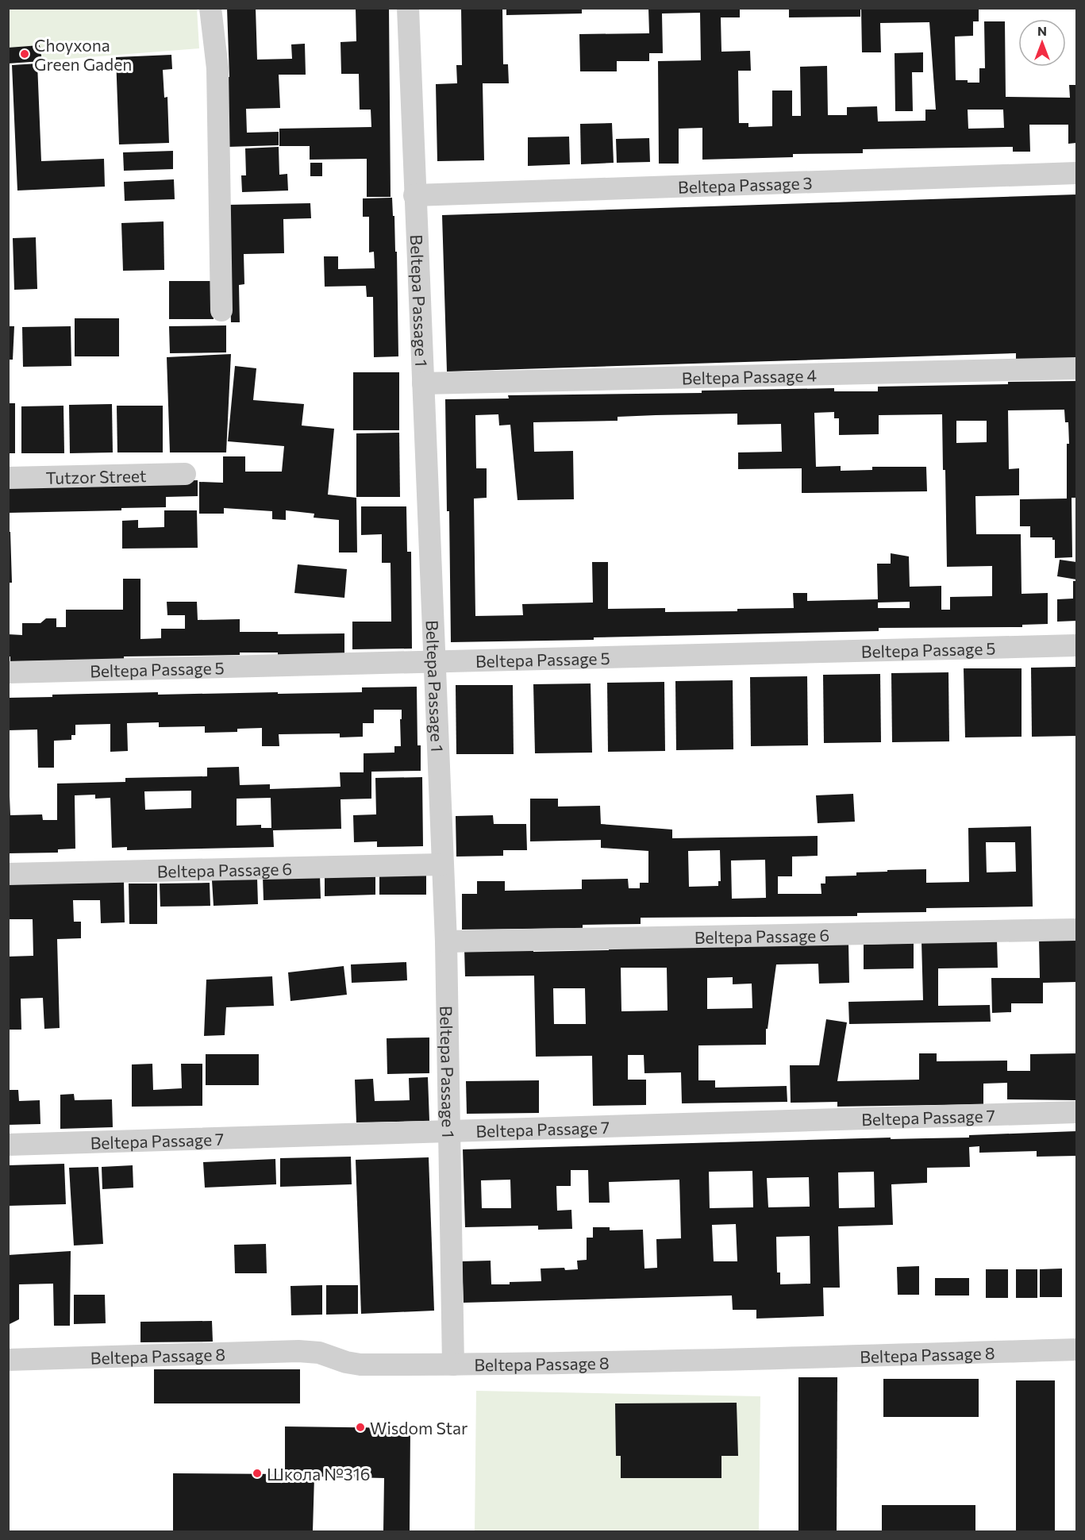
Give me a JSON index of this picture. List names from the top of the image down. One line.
{"streets":{"street":["Beltepa Passage 3","Beltepa Passage 1","Beltepa Passage 4","Tutzor Street","Beltepa Passage 5","Beltepa Passage 6","Beltepa Passage 7","Beltepa Passage 8"]},"crossings":[["Beltepa Passage 3","Beltepa Passage 1"],["Beltepa Passage 1","Beltepa Passage 4"],["Beltepa Passage 1","Beltepa Passage 5"],["Beltepa Passage 1","Beltepa Passage 6"],["Beltepa Passage 1","Beltepa Passage 7"],["Beltepa Passage 1","Beltepa Passage 8"]],"places":["Choyxona Green Gaden","Wisdom Star","Школа №316"],"north":"top"}
